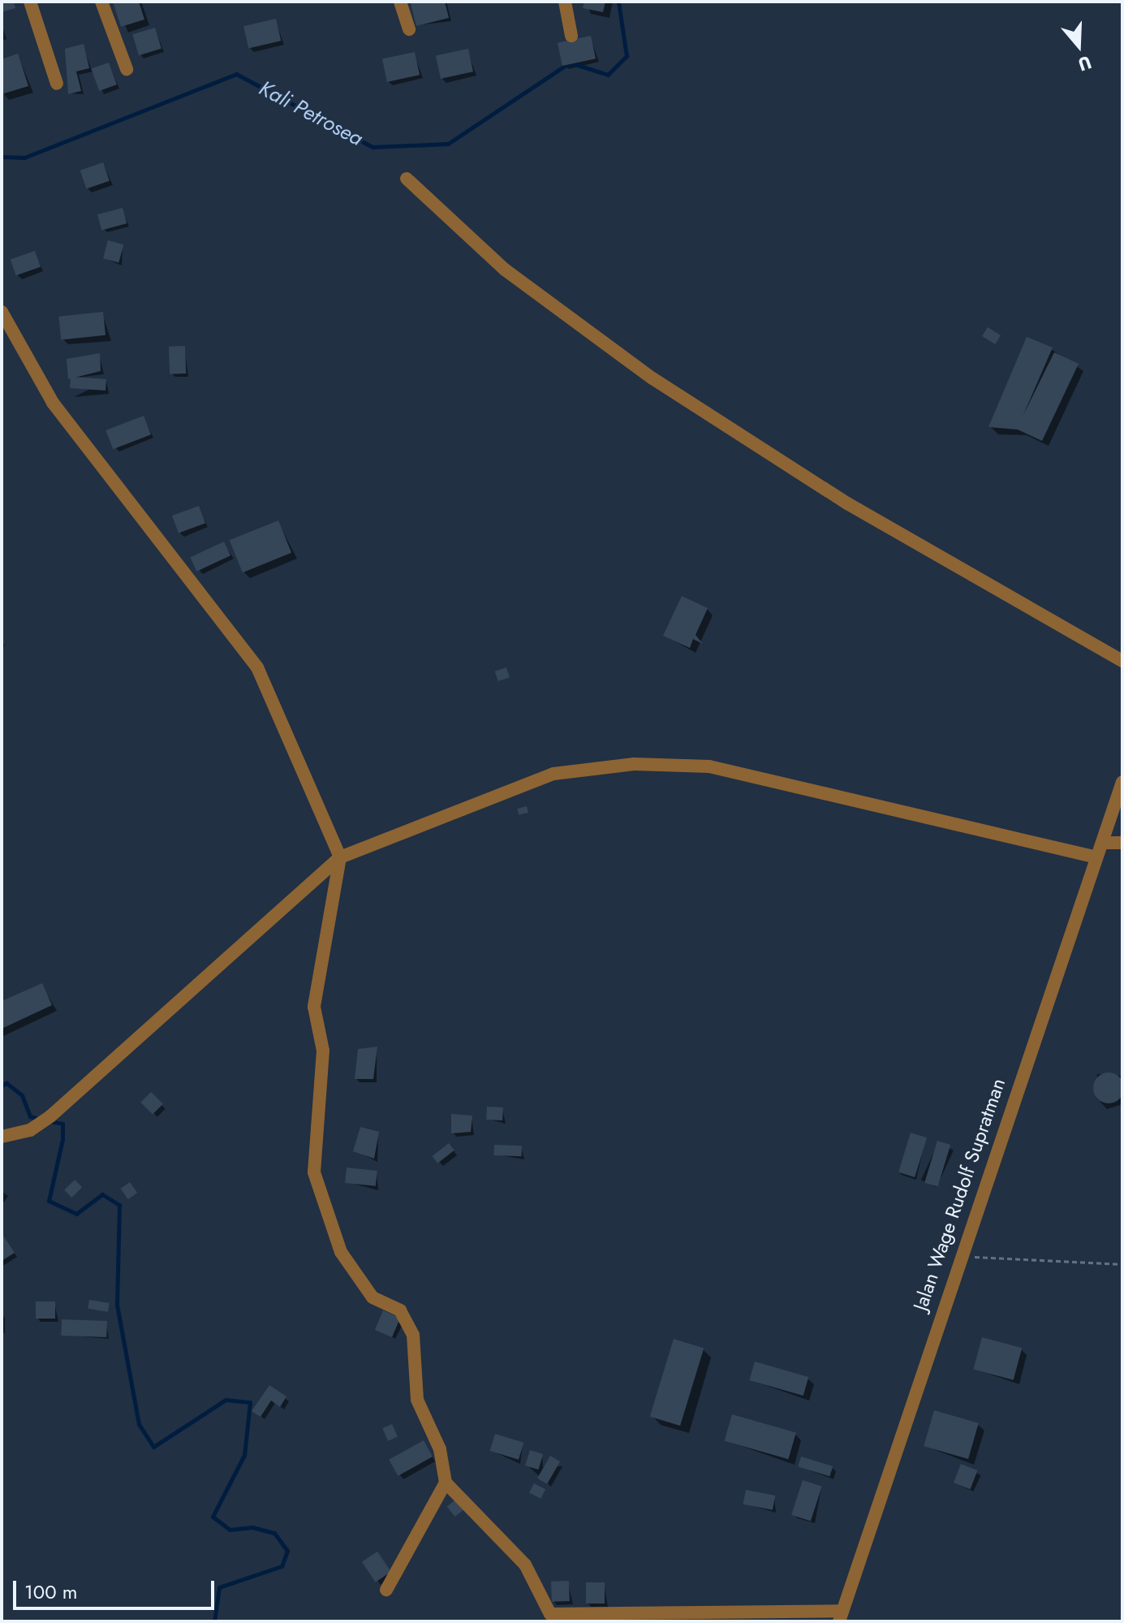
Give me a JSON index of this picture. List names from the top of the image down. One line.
{"streets":{"street":["Jalan Wage Rudolf Supratman"]},"water":["Kali Petrosea"],"scale_bar":"100 m","north":"bottom"}
